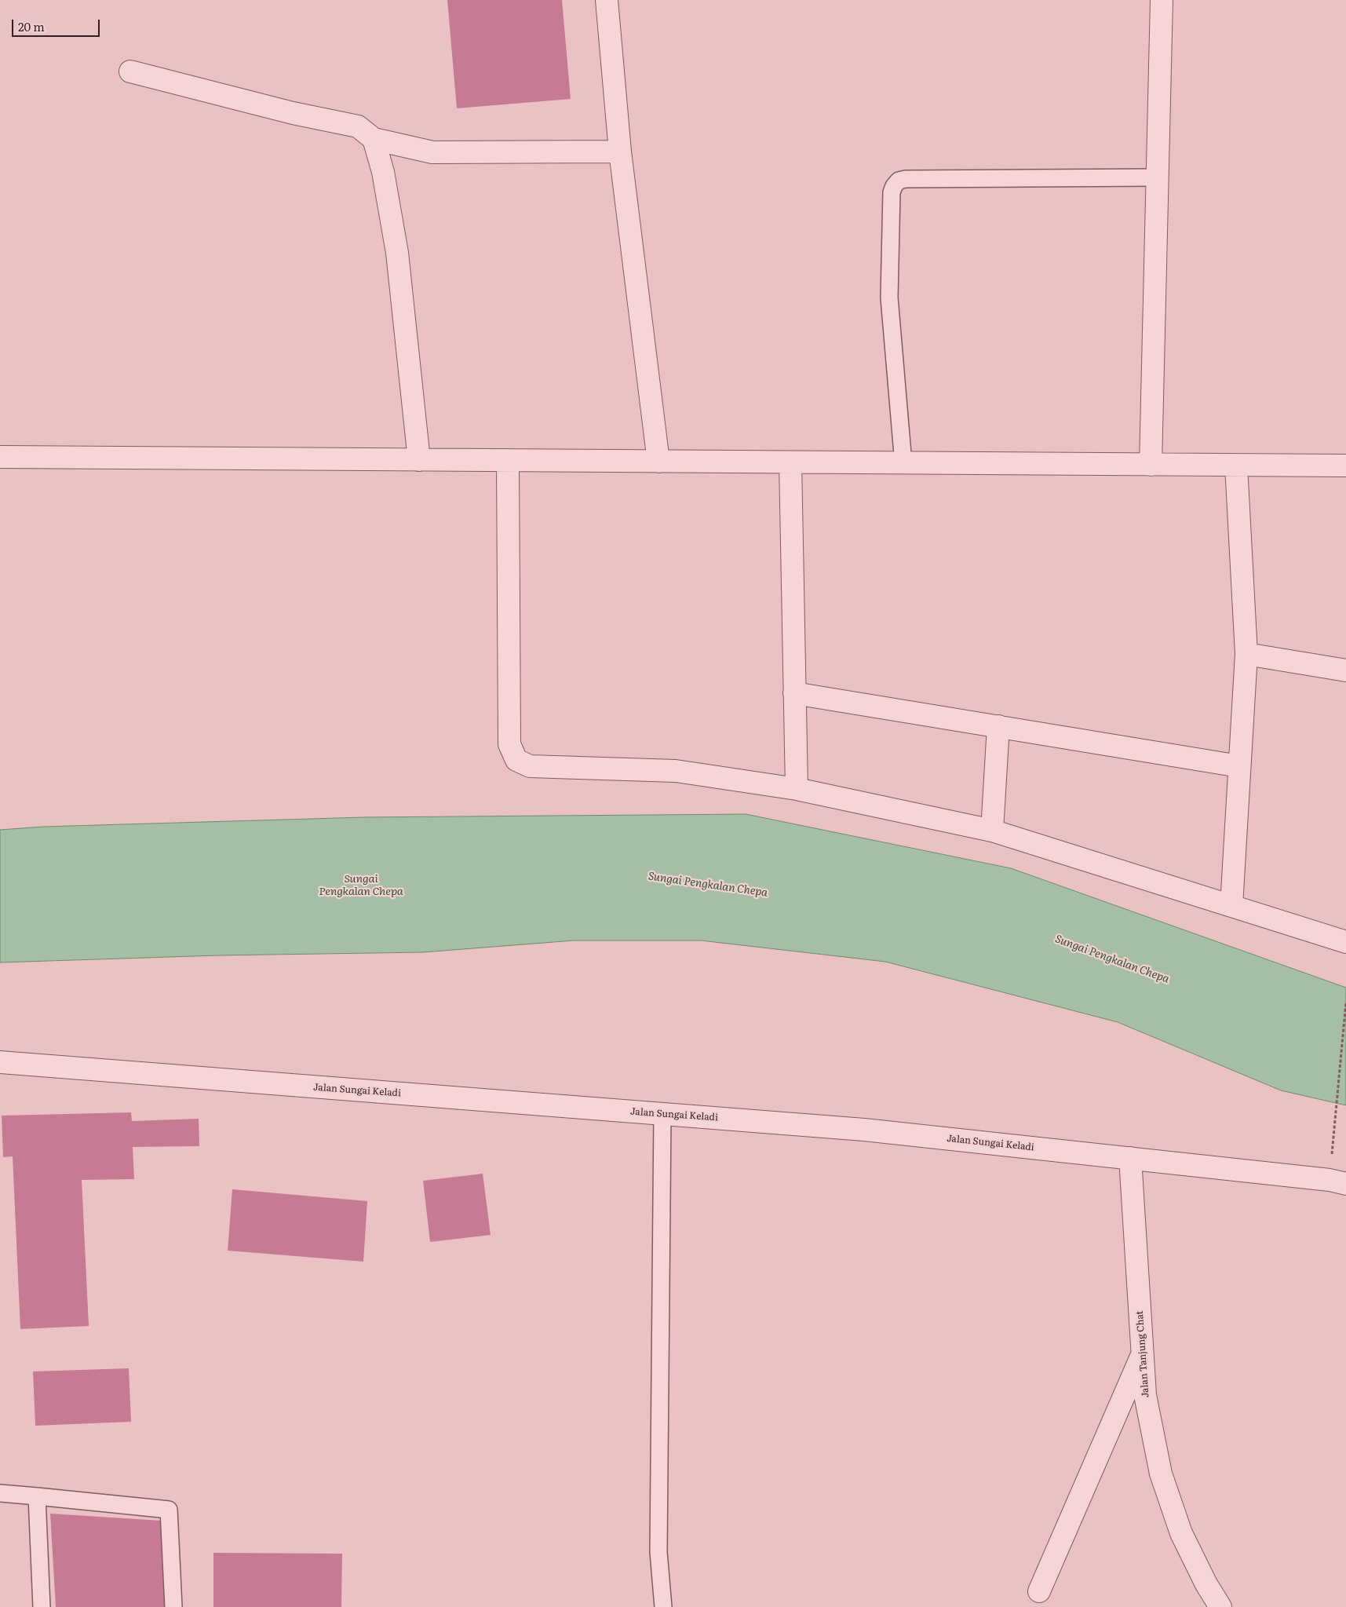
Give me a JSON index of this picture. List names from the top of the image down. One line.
{"streets":{"street":["Jalan Sungai Keladi","Jalan Tanjung Chat"]},"crossings":[["Jalan Sungai Keladi","Jalan Tanjung Chat"]],"water":["Sungai Pengkalan Chepa"],"scale_bar":"20 m"}
